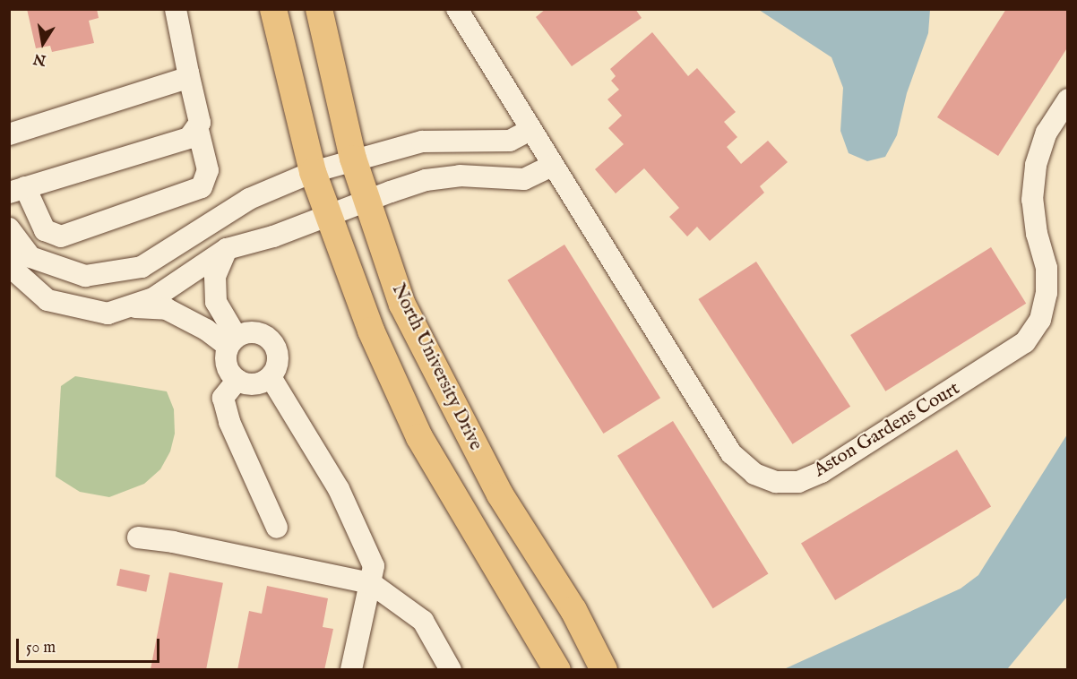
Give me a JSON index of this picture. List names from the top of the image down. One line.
{"streets":{"main road":["North University Drive"],"street":["Aston Gardens Court"]},"scale_bar":"50 m","north":"bottom"}
